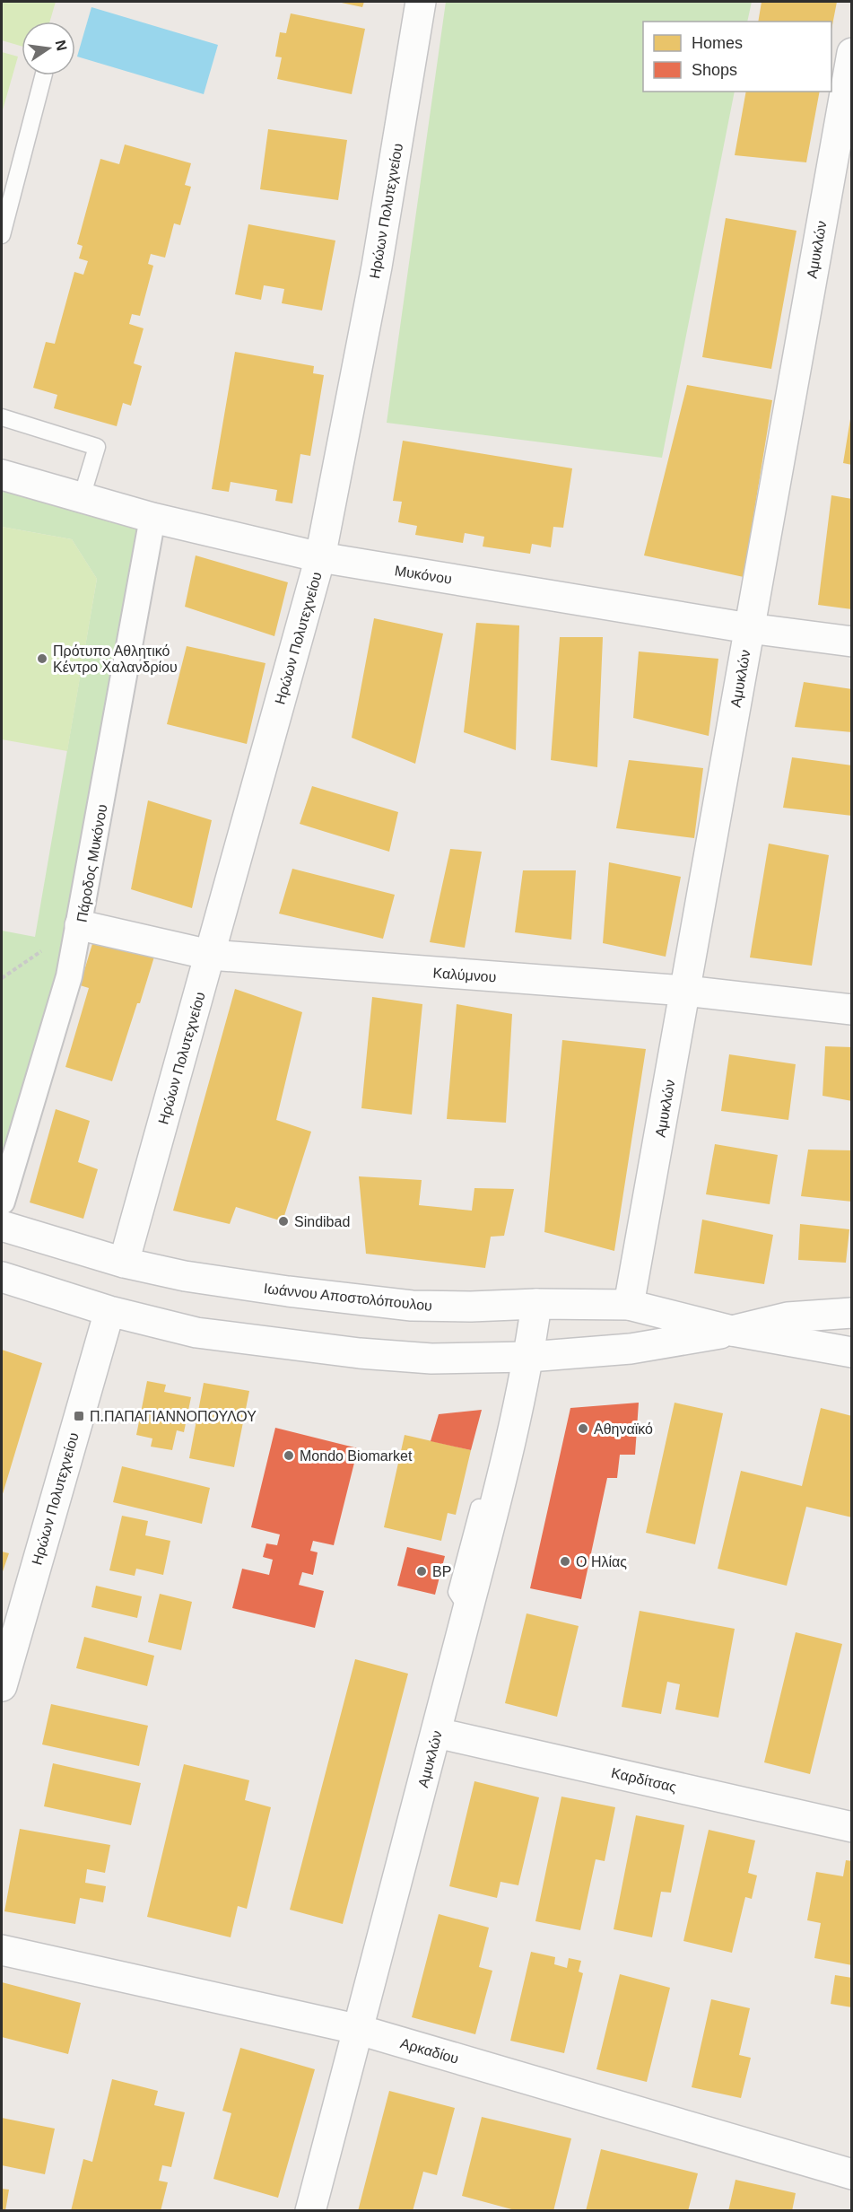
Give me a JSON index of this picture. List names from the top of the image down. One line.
{"streets":{"street":["Ηρώων Πολυτεχνείου","Αμυκλών","Μυκόνου","Πάροδος Μυκόνου","Καλύμνου","Ιωάννου Αποστολόπουλου","Καρδίτσας","Αρκαδίου"]},"crossings":[["Ηρώων Πολυτεχνείου","Μυκόνου"],["Ηρώων Πολυτεχνείου","Καλύμνου"],["Ηρώων Πολυτεχνείου","Ιωάννου Αποστολόπουλου"],["Αμυκλών","Μυκόνου"],["Αμυκλών","Καλύμνου"],["Αμυκλών","Ιωάννου Αποστολόπουλου"],["Αμυκλών","Καρδίτσας"],["Αμυκλών","Αρκαδίου"],["Μυκόνου","Πάροδος Μυκόνου"],["Πάροδος Μυκόνου","Καλύμνου"]],"places":{"other":["Πρότυπο Αθλητικό Κέντρο Χαλανδρίου","Sindibad","Αθηναϊκό","Mondo Biomarket","Ο Ηλίας","BP"],"transit":["Π.ΠΑΠΑΓΙΑΝΝΟΠΟΥΛΟΥ"]},"legend":["Homes","Shops"],"north":"right"}
